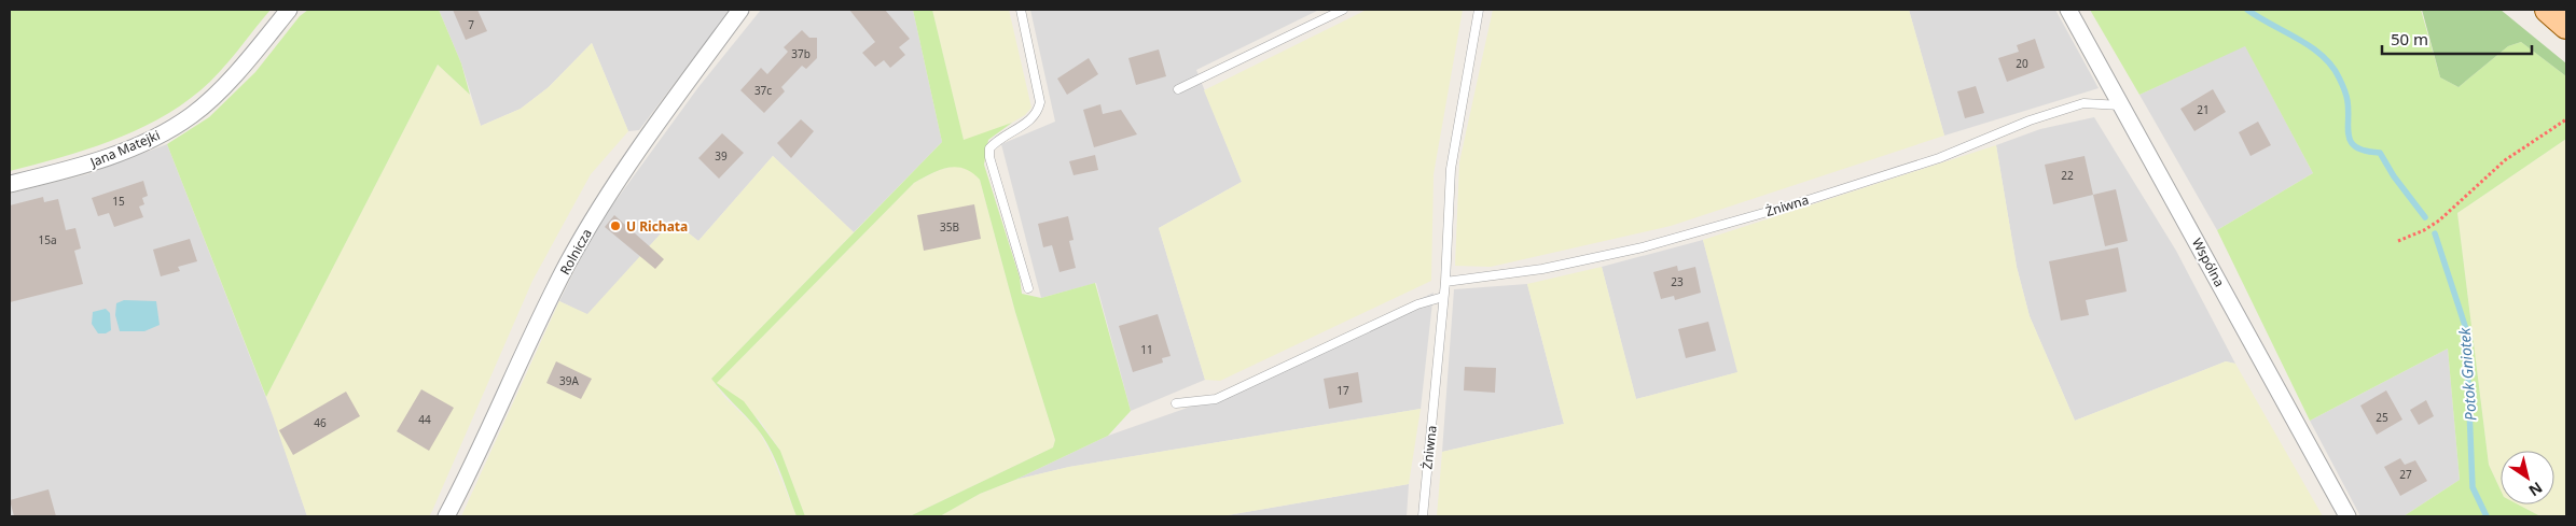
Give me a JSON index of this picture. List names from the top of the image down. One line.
{"streets":{"street":["Jana Matejki","Rolnicza","Wspólna"],"lane":["Żniwna"]},"crossings":[["Żniwna","Wspólna"]],"water":["Potok Gniotek"],"places":["U Richata"],"house_numbers":["7","37b","20","37c","21","39","22","15","35B","15a","23","11","39A","17","25","44","46","27"],"scale_bar":"50 m","north":"bottom right"}
